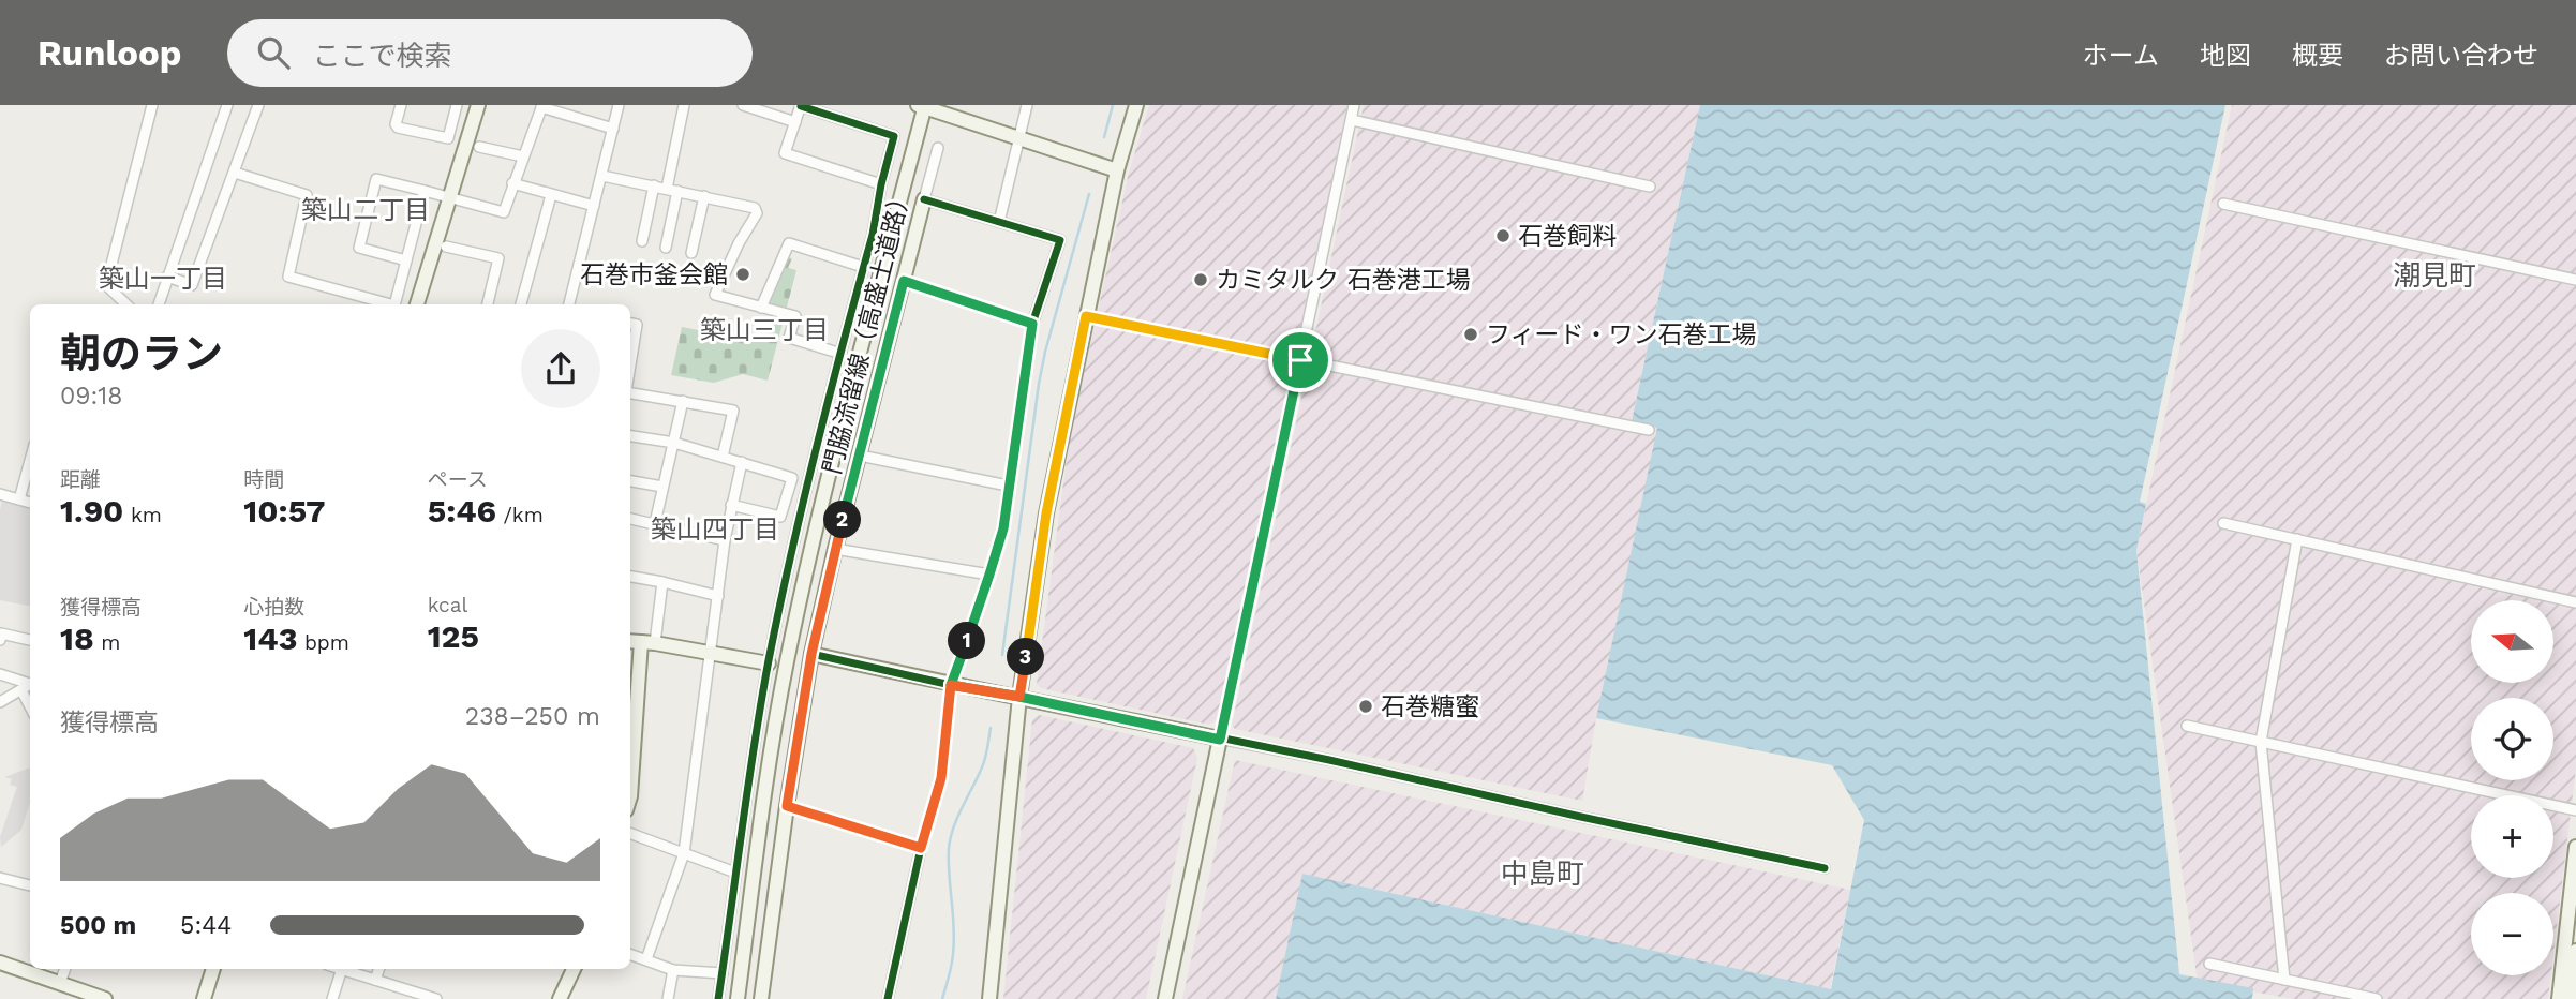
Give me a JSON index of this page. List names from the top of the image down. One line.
{"streets":{"street":["門脇流留線（高盛土道路）"]},"districts":["築山二丁目","潮見町","築山一丁目","築山三丁目","築山四丁目","中島町"],"places":["石巻飼料","石巻市釜会館","カミタルク 石巻港工場","フィード・ワン石巻工場","石巻糖蜜"],"north":"left","page":{"header":"Runloop","search":"ここで検索","nav":["ホーム","地図","概要","お問い合わせ"],"heading":["朝のラン","09:18"],"stats":[["距離","1.90 km"],["時間","10:57"],["ペース","5:46 /km"],["獲得標高","18 m"],["心拍数","143 bpm"],["kcal","125"]],"pins":["2","1","3"],"map_buttons":["+","−"],"chart":["獲得標高","238–250 m"],"list":[{"name":"500 m","note":"5:44"}]}}
